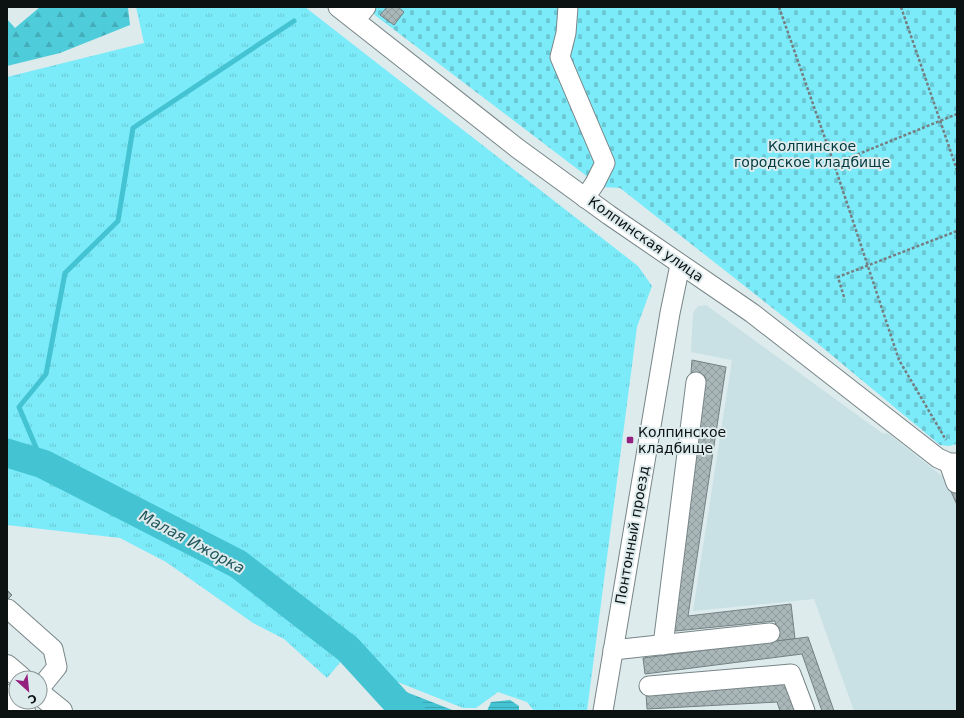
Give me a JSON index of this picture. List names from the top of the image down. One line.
{"streets":{"street":["Колпинская улица","Понтонный проезд"]},"crossings":[["Колпинская улица","Понтонный проезд"]],"water":["Малая Ижорка"],"parks":["Колпинское городское кладбище"],"places":{"transit":["Колпинское кладбище"]},"north":"bottom right"}
